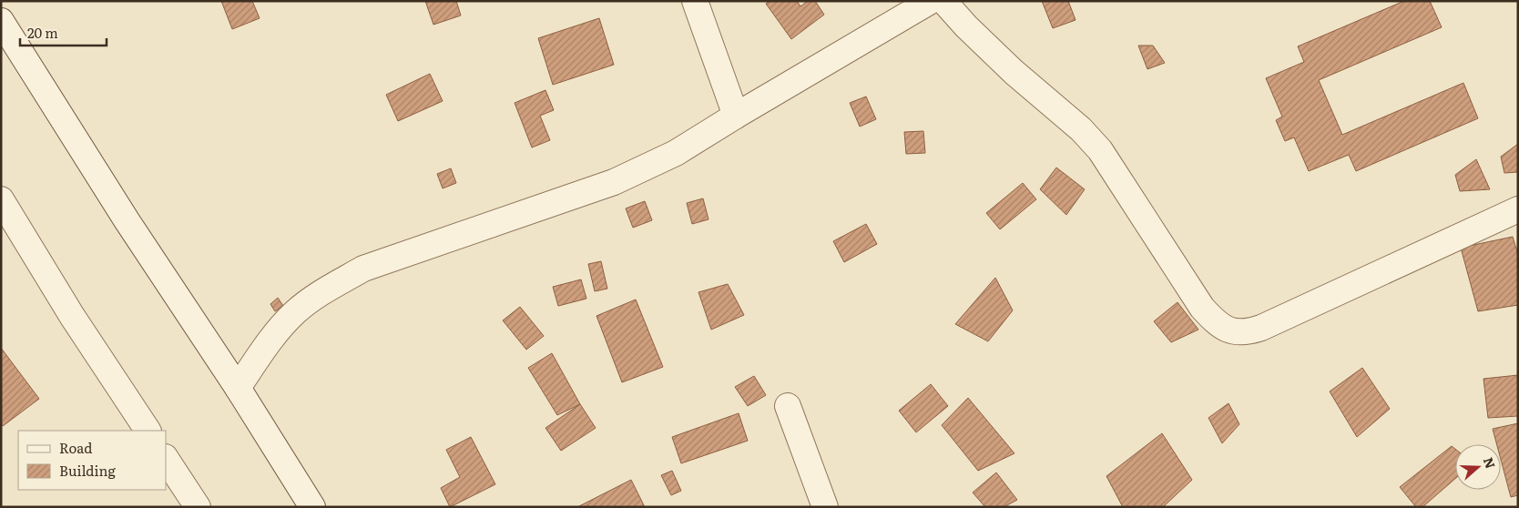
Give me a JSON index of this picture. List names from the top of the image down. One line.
{"legend":["Road","Building"],"scale_bar":"20 m","north":"right"}
